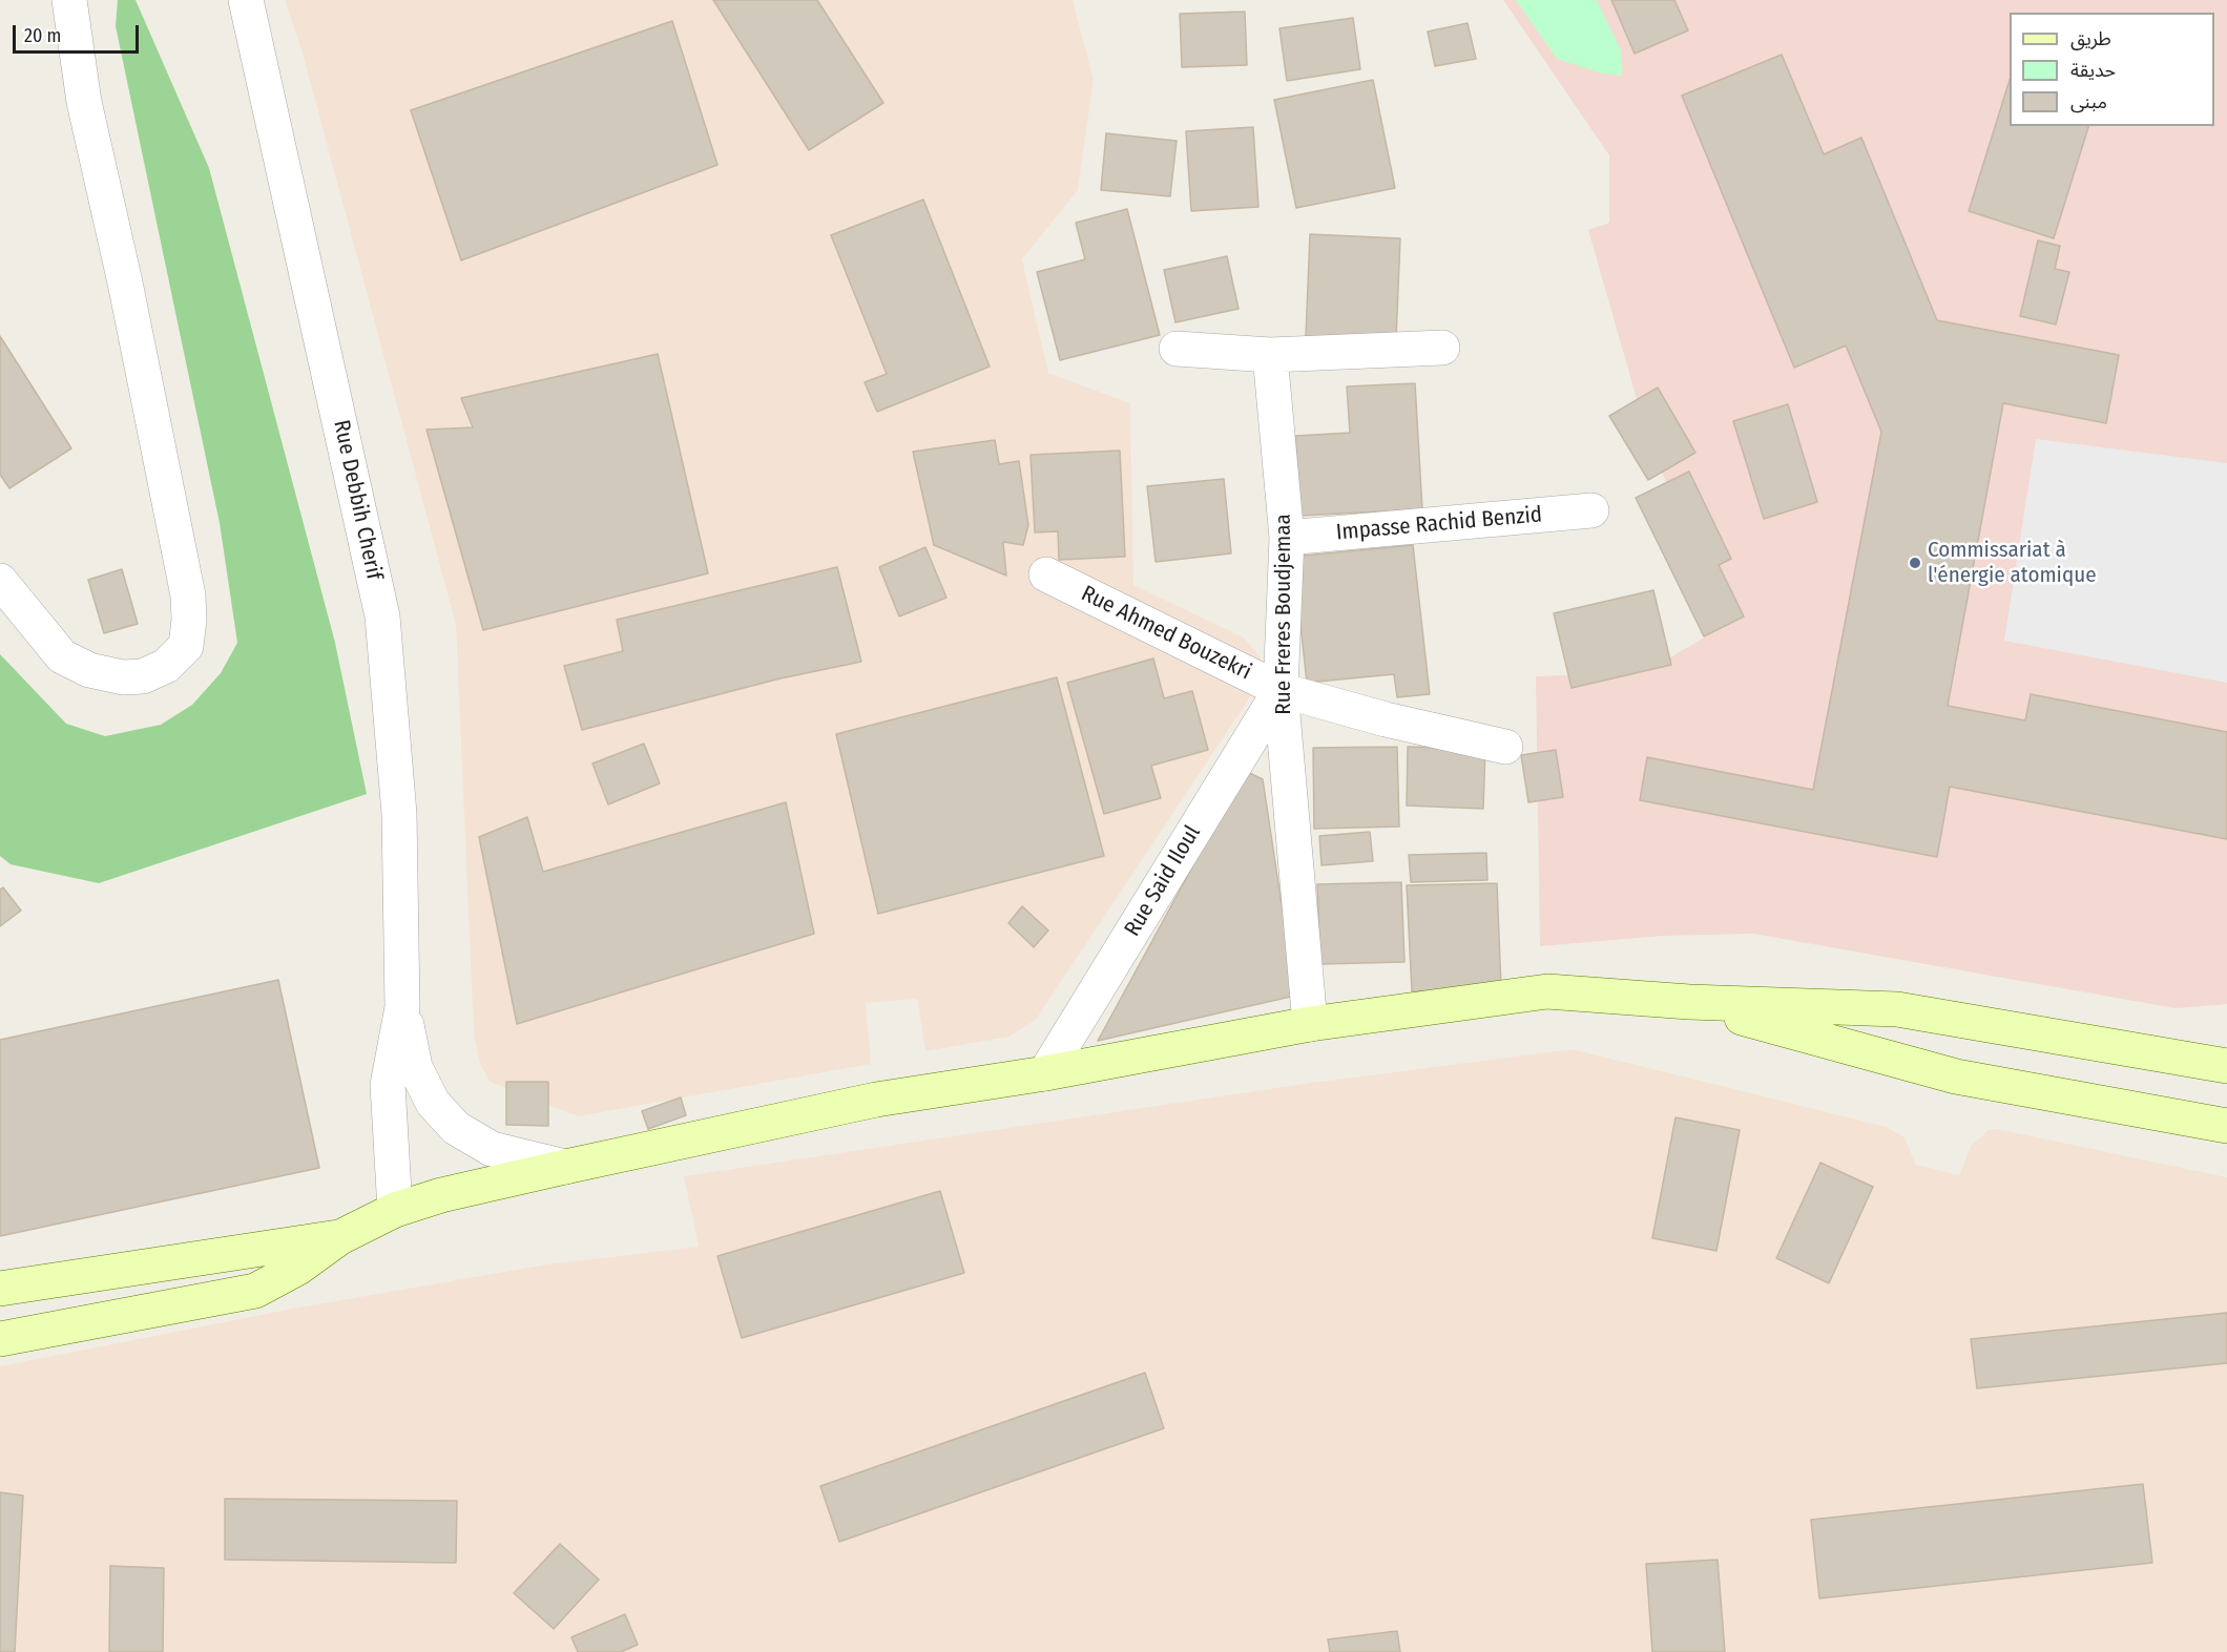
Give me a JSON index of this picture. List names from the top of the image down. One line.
{"streets":{"street":["Rue Debbih Cherif","Impasse Rachid Benzid","Rue Freres Boudjemaa","Rue Ahmed Bouzekri","Rue Said Iloul"]},"crossings":[["Impasse Rachid Benzid","Rue Freres Boudjemaa"],["Rue Freres Boudjemaa","Rue Ahmed Bouzekri"],["Rue Freres Boudjemaa","Rue Said Iloul"],["Rue Ahmed Bouzekri","Rue Said Iloul"]],"places":["Commissariat à l'énergie atomique"],"legend":["طريق","حديقة","مبنى"],"scale_bar":"20 m"}
